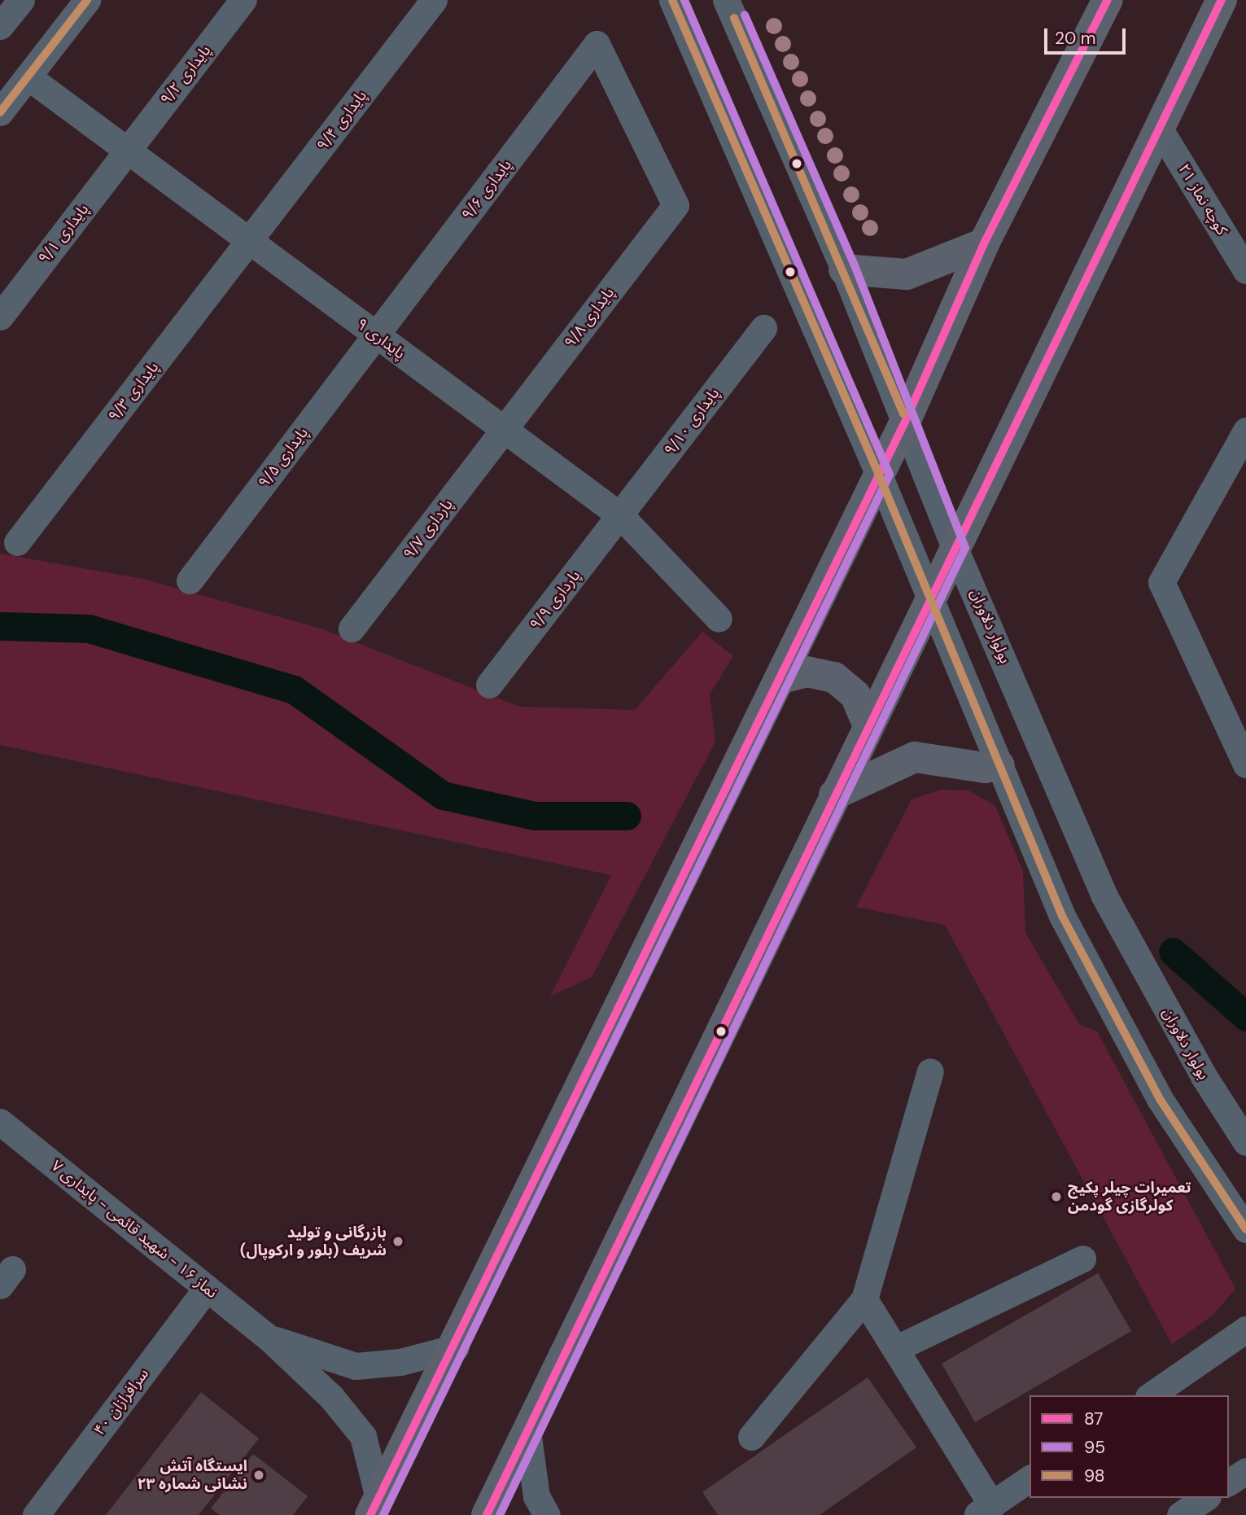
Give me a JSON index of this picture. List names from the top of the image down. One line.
{"streets":{"street":["پایداری ۹/۲","پایداری ۹/۴","پایداری ۹/۶","کوچه نماز ۲۱","پایداری ۹/۱","پایداری ۹/۸","پایداری ۹","پایداری ۹/۳","پایداری ۹/۱۰","پایداری ۹/۵","پارداری ۹/۷","پارداری ۹/۹","بولوار دلاوران","نماز ۱۶ - شهید قائمی - پایداری ۷","سرافرازان ۴۰"]},"crossings":[["پایداری ۹/۲","پایداری ۹/۱"],["پایداری ۹/۲","پایداری ۹"],["پایداری ۹/۴","پایداری ۹"],["پایداری ۹/۴","پایداری ۹/۳"],["پایداری ۹/۶","پایداری ۹/۸"],["پایداری ۹/۶","پایداری ۹"],["پایداری ۹/۶","پایداری ۹/۵"],["پایداری ۹/۱","پایداری ۹"],["پایداری ۹/۸","پایداری ۹"],["پایداری ۹/۸","پارداری ۹/۷"],["پایداری ۹","پایداری ۹/۳"],["پایداری ۹","پایداری ۹/۱۰"],["پایداری ۹","پایداری ۹/۵"],["پایداری ۹","پارداری ۹/۷"],["پایداری ۹","پارداری ۹/۹"],["پایداری ۹/۱۰","پارداری ۹/۹"],["نماز ۱۶ - شهید قائمی - پایداری ۷","سرافرازان ۴۰"]],"places":["تعمیرات چیلر پکیج کولرگازی گودمن","بازرگانی و تولید شریف (بلور و ارکوپال)","ایستگاه آتش نشانی شماره ۲۳"],"lines":["transit line 87","transit line 95","transit line 98"],"legend":["87","95","98"],"scale_bar":"20 m"}
